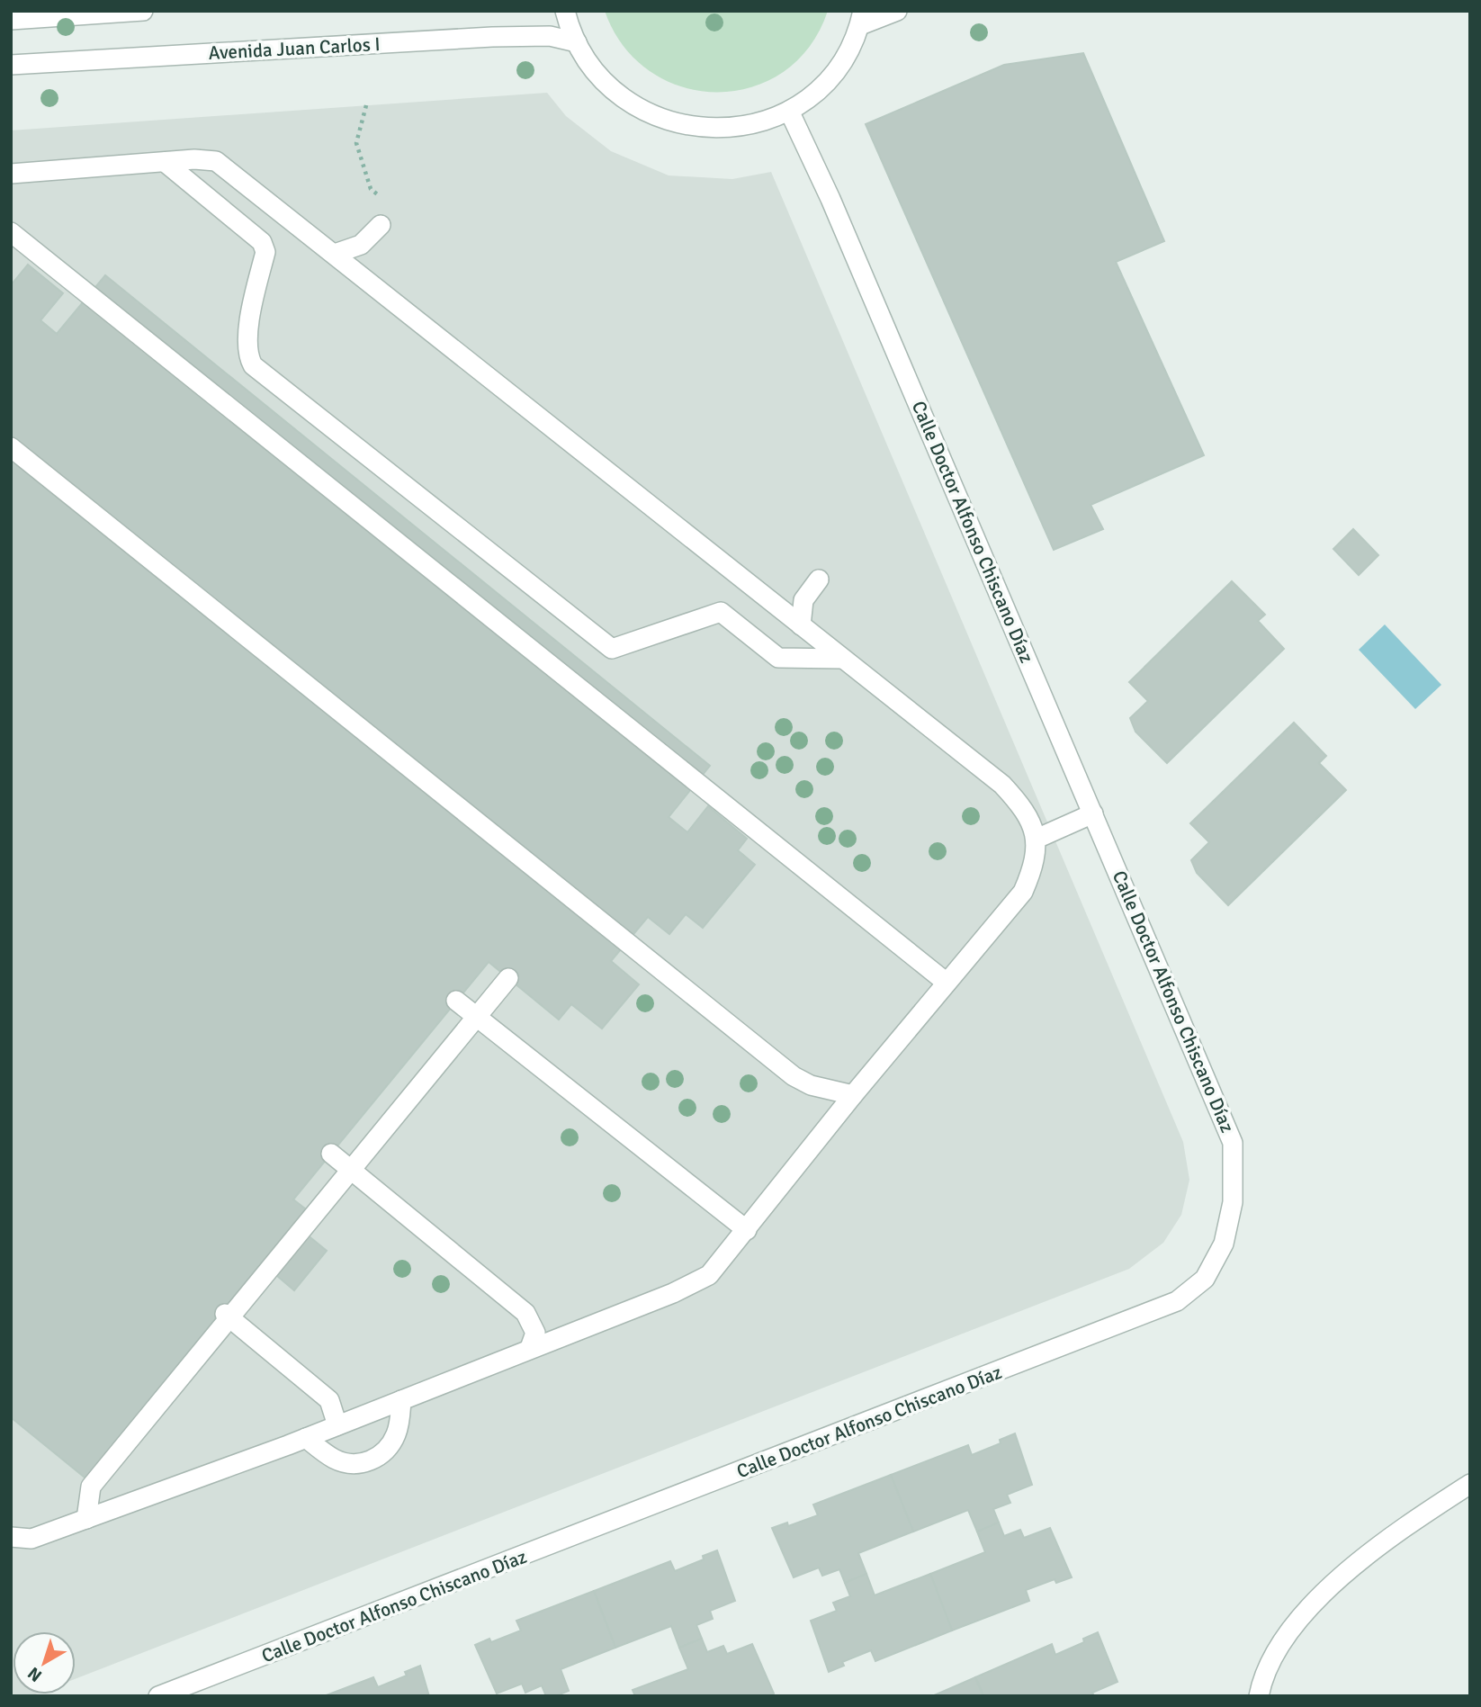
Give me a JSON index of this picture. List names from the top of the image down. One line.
{"streets":{"street":["Avenida Juan Carlos I","Calle Doctor Alfonso Chiscano Díaz"]},"north":"bottom left"}
